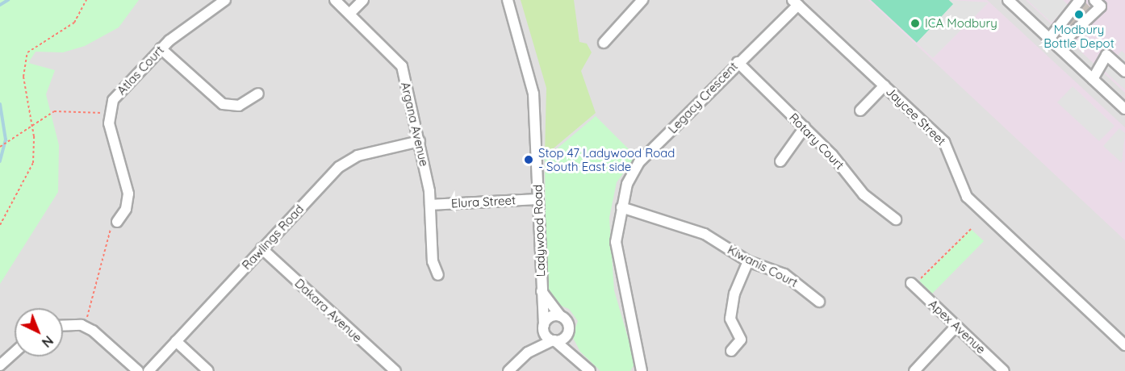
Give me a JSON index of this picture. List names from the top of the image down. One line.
{"streets":{"street":["Atlas Court","Legacy Crescent","Jaycee Street","Argana Avenue","Rotary Court","Elura Street","Ladywood Road","Rawlings Road","Kiwanis Court","Dakara Avenue","Apex Avenue"]},"crossings":[["Legacy Crescent","Jaycee Street"],["Legacy Crescent","Rotary Court"],["Legacy Crescent","Kiwanis Court"],["Argana Avenue","Elura Street"],["Argana Avenue","Rawlings Road"],["Elura Street","Ladywood Road"],["Rawlings Road","Dakara Avenue"]],"places":["Modbury Bottle Depot","ICA Modbury","Stop 47 Ladywood Road - South East side"],"north":"bottom right"}
